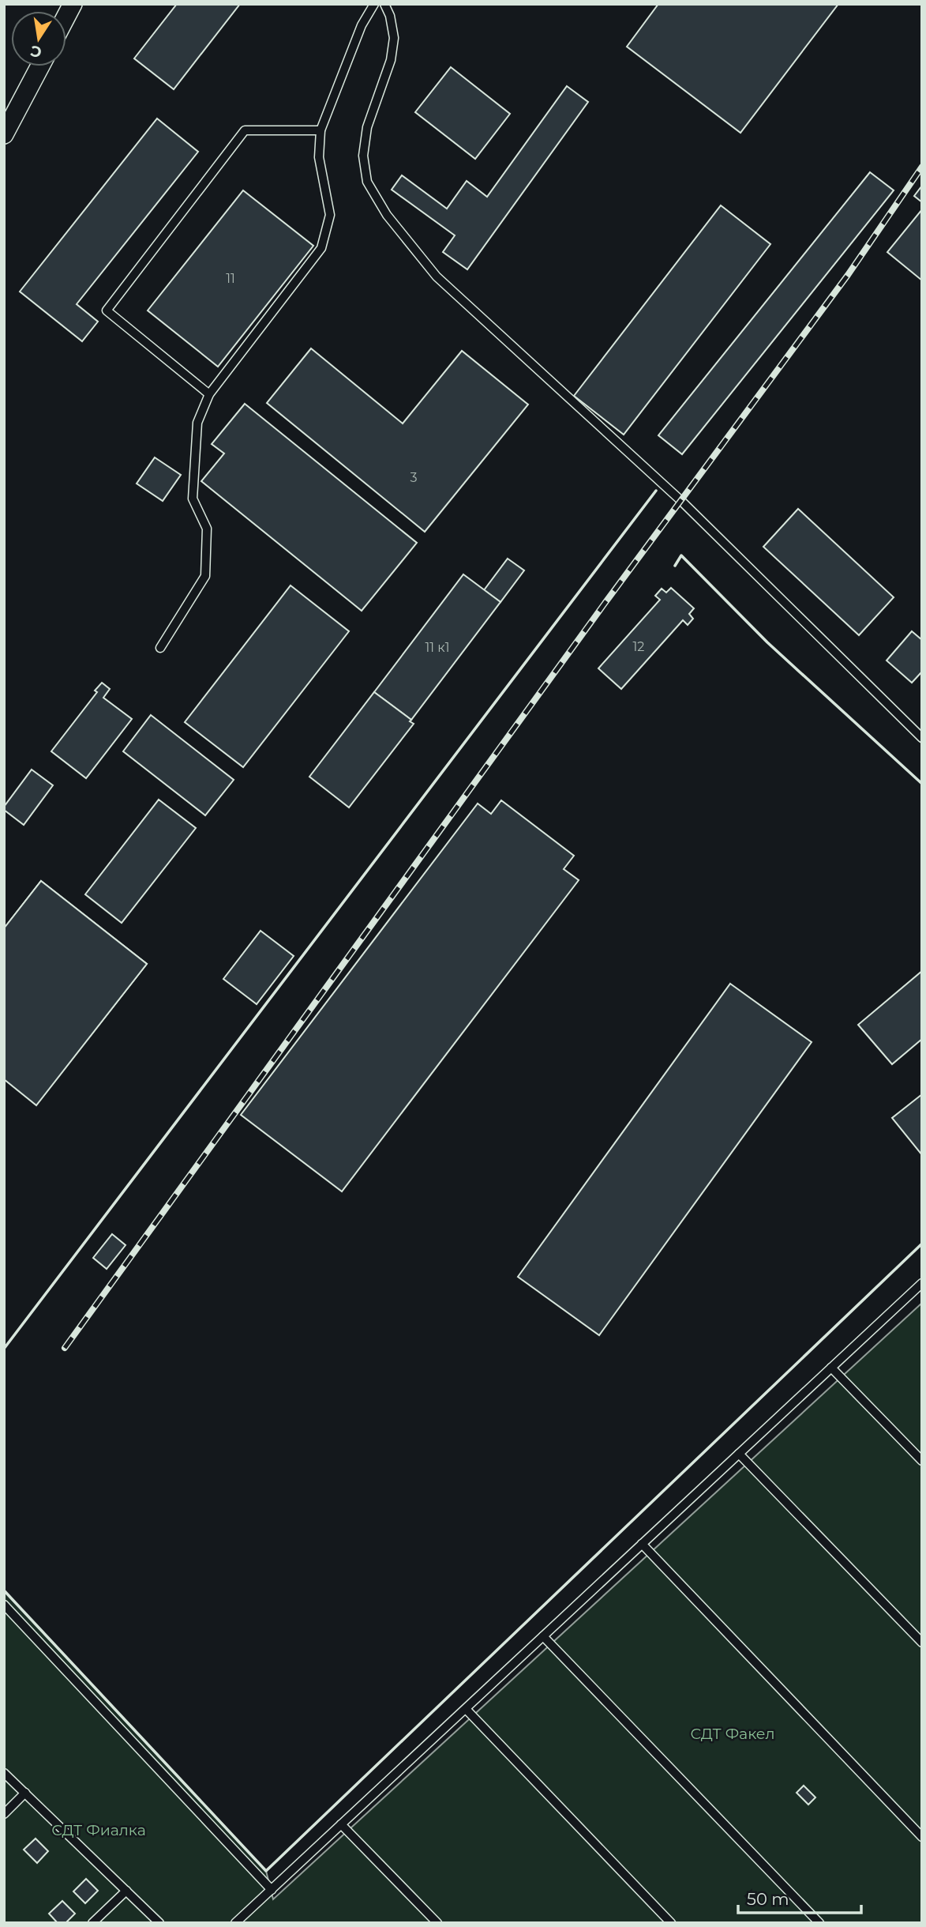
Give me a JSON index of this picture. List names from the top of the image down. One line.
{"parks":["СДТ Факел","СДТ Фиалка"],"house_numbers":["11","3","12","11 к1"],"scale_bar":"50 m","north":"bottom"}
